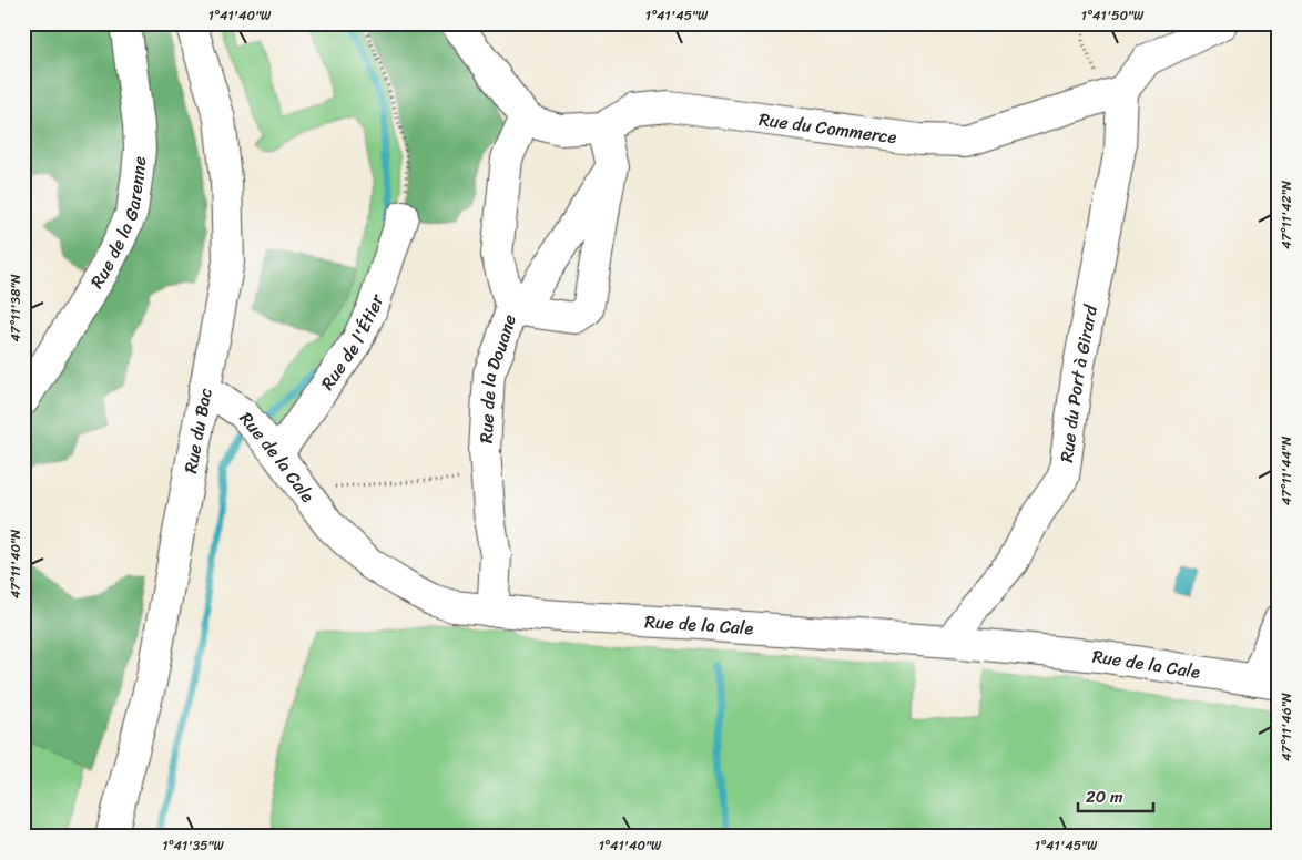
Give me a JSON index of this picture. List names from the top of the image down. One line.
{"streets":{"street":["Rue du Commerce","Rue de la Garenne","Rue de l'Étier","Rue de la Douane","Rue du Port à Girard","Rue du Bac","Rue de la Cale"]},"crossings":[["Rue du Commerce","Rue de la Douane"],["Rue du Commerce","Rue du Port à Girard"],["Rue de l'Étier","Rue de la Cale"],["Rue de la Douane","Rue de la Cale"],["Rue du Port à Girard","Rue de la Cale"],["Rue du Bac","Rue de la Cale"]],"scale_bar":"20 m","coordinates":["1°41'40\"W","1°41'45\"W","1°41'50\"W","47°11'42\"N","47°11'38\"N","47°11'44\"N","47°11'40\"N","47°11'46\"N","1°41'35\"W"]}
